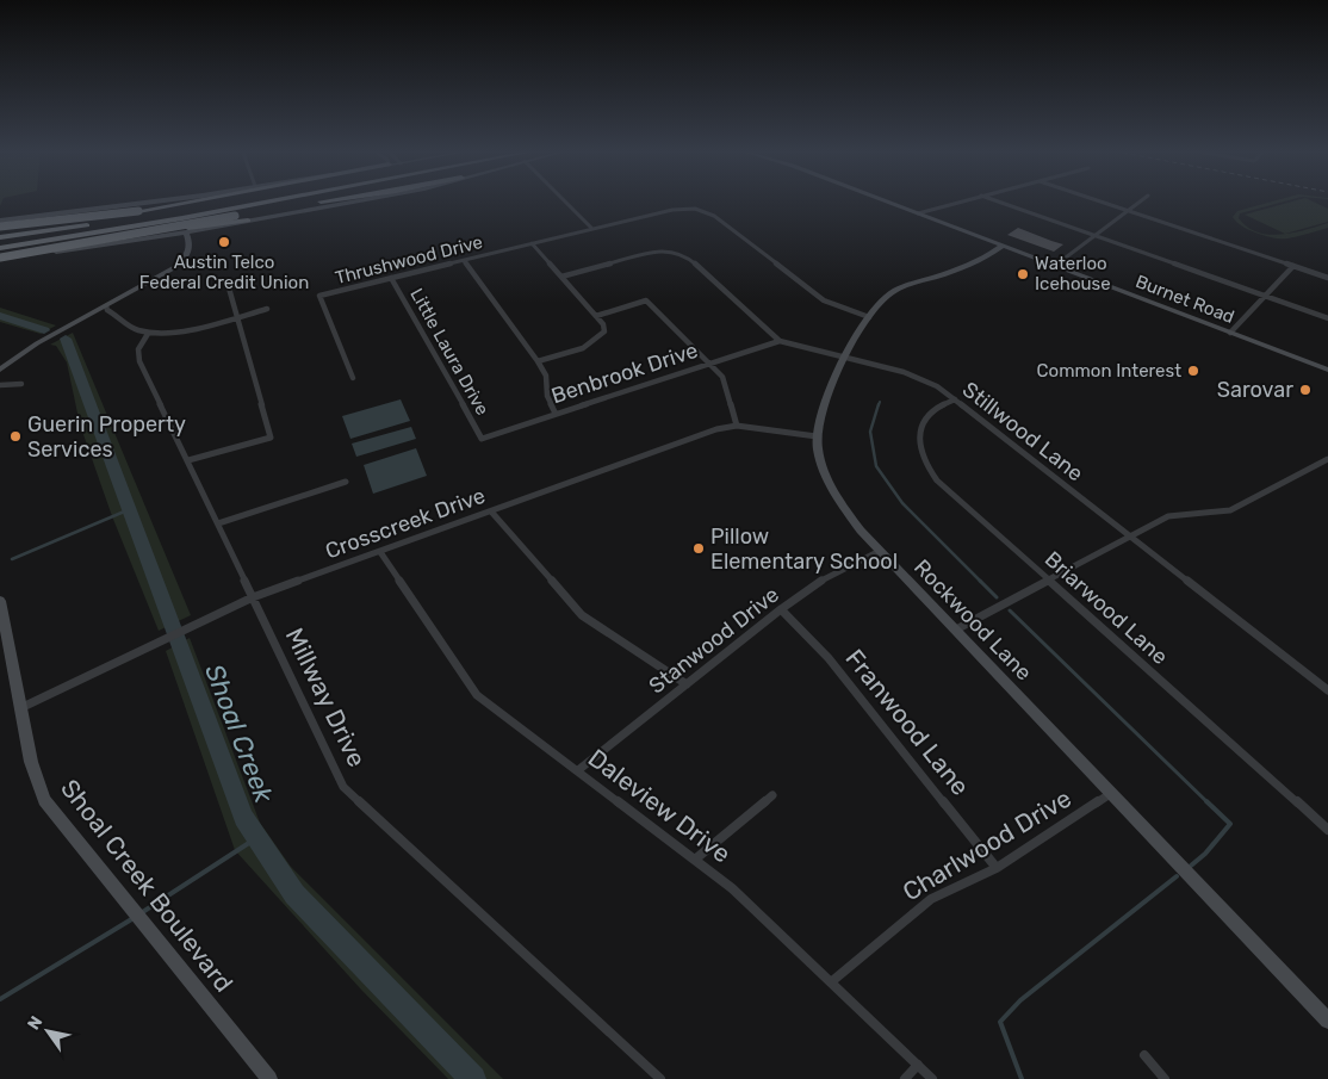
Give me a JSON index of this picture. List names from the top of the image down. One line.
{"streets":{"main road":["Burnet Road","Rockwood Lane","Shoal Creek Boulevard"],"street":["Thrushwood Drive","Little Laura Drive","Benbrook Drive","Stillwood Lane","Crosscreek Drive","Briarwood Lane","Stanwood Drive","Millway Drive","Franwood Lane","Daleview Drive","Charlwood Drive"]},"crossings":[["Thrushwood Drive","Little Laura Drive"],["Thrushwood Drive","Rockwood Lane"],["Burnet Road","Rockwood Lane"],["Little Laura Drive","Benbrook Drive"],["Benbrook Drive","Stillwood Lane"],["Stillwood Lane","Briarwood Lane"],["Stillwood Lane","Rockwood Lane"],["Crosscreek Drive","Rockwood Lane"],["Crosscreek Drive","Millway Drive"],["Crosscreek Drive","Daleview Drive"],["Crosscreek Drive","Shoal Creek Boulevard"],["Rockwood Lane","Stanwood Drive"],["Rockwood Lane","Charlwood Drive"],["Stanwood Drive","Franwood Lane"],["Stanwood Drive","Daleview Drive"],["Franwood Lane","Charlwood Drive"],["Daleview Drive","Charlwood Drive"]],"water":["Shoal Creek"],"places":["Austin Telco Federal Credit Union","Waterloo Icehouse","Common Interest","Sarovar","Guerin Property Services","Pillow Elementary School"],"north":"top left"}
